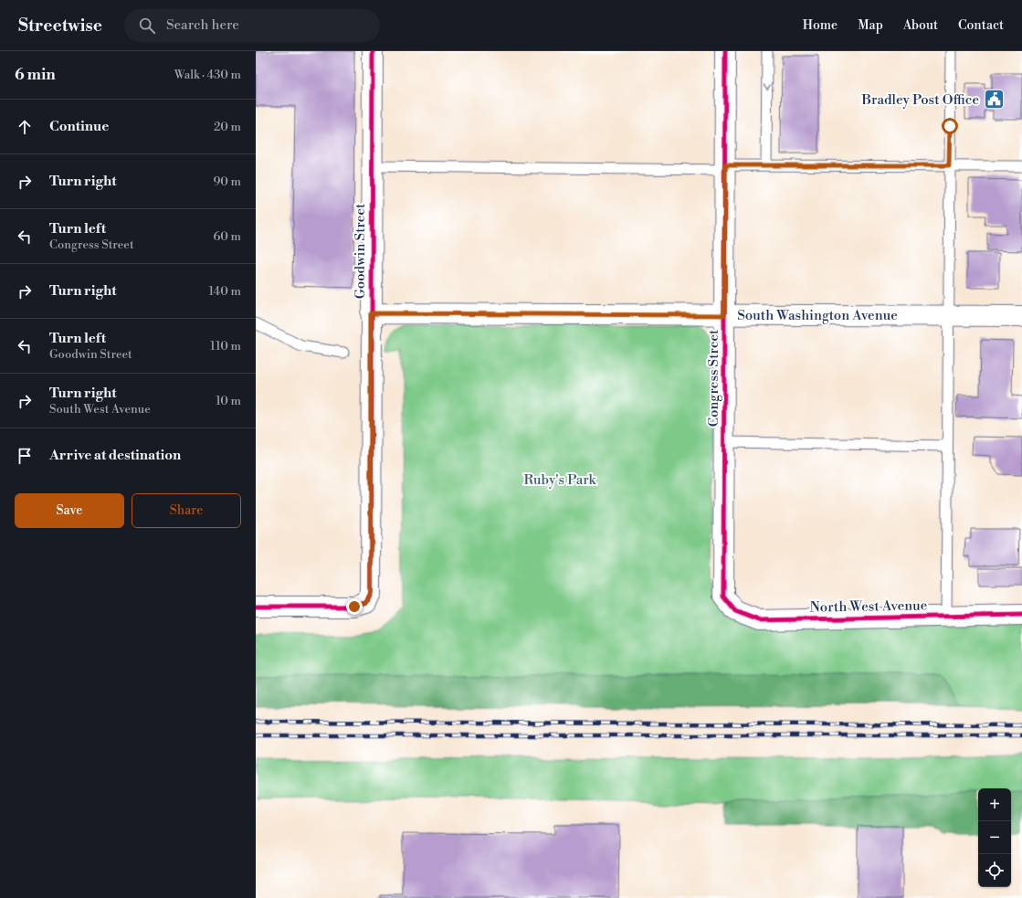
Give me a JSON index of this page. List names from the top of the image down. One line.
{"streets":{"street":["Goodwin Street","South Washington Avenue","Congress Street","North West Avenue"]},"crossings":[["Goodwin Street","South Washington Avenue"],["South Washington Avenue","Congress Street"],["Congress Street","North West Avenue"]],"parks":["Ruby's Park"],"places":{"public building":["Bradley Post Office"]},"page":{"header":"Streetwise","search":"Search here","nav":["Home","Map","About","Contact"],"heading":["6 min","Walk · 430 m"],"list":[["Continue","20 m"],["Turn right","90 m"],["Turn left","Congress Street","60 m"],["Turn right","140 m"],["Turn left","Goodwin Street","110 m"],["Turn right","South West Avenue","10 m"],"Arrive at destination"],"buttons":["Save","Share"],"map_buttons":["+","−"]}}
